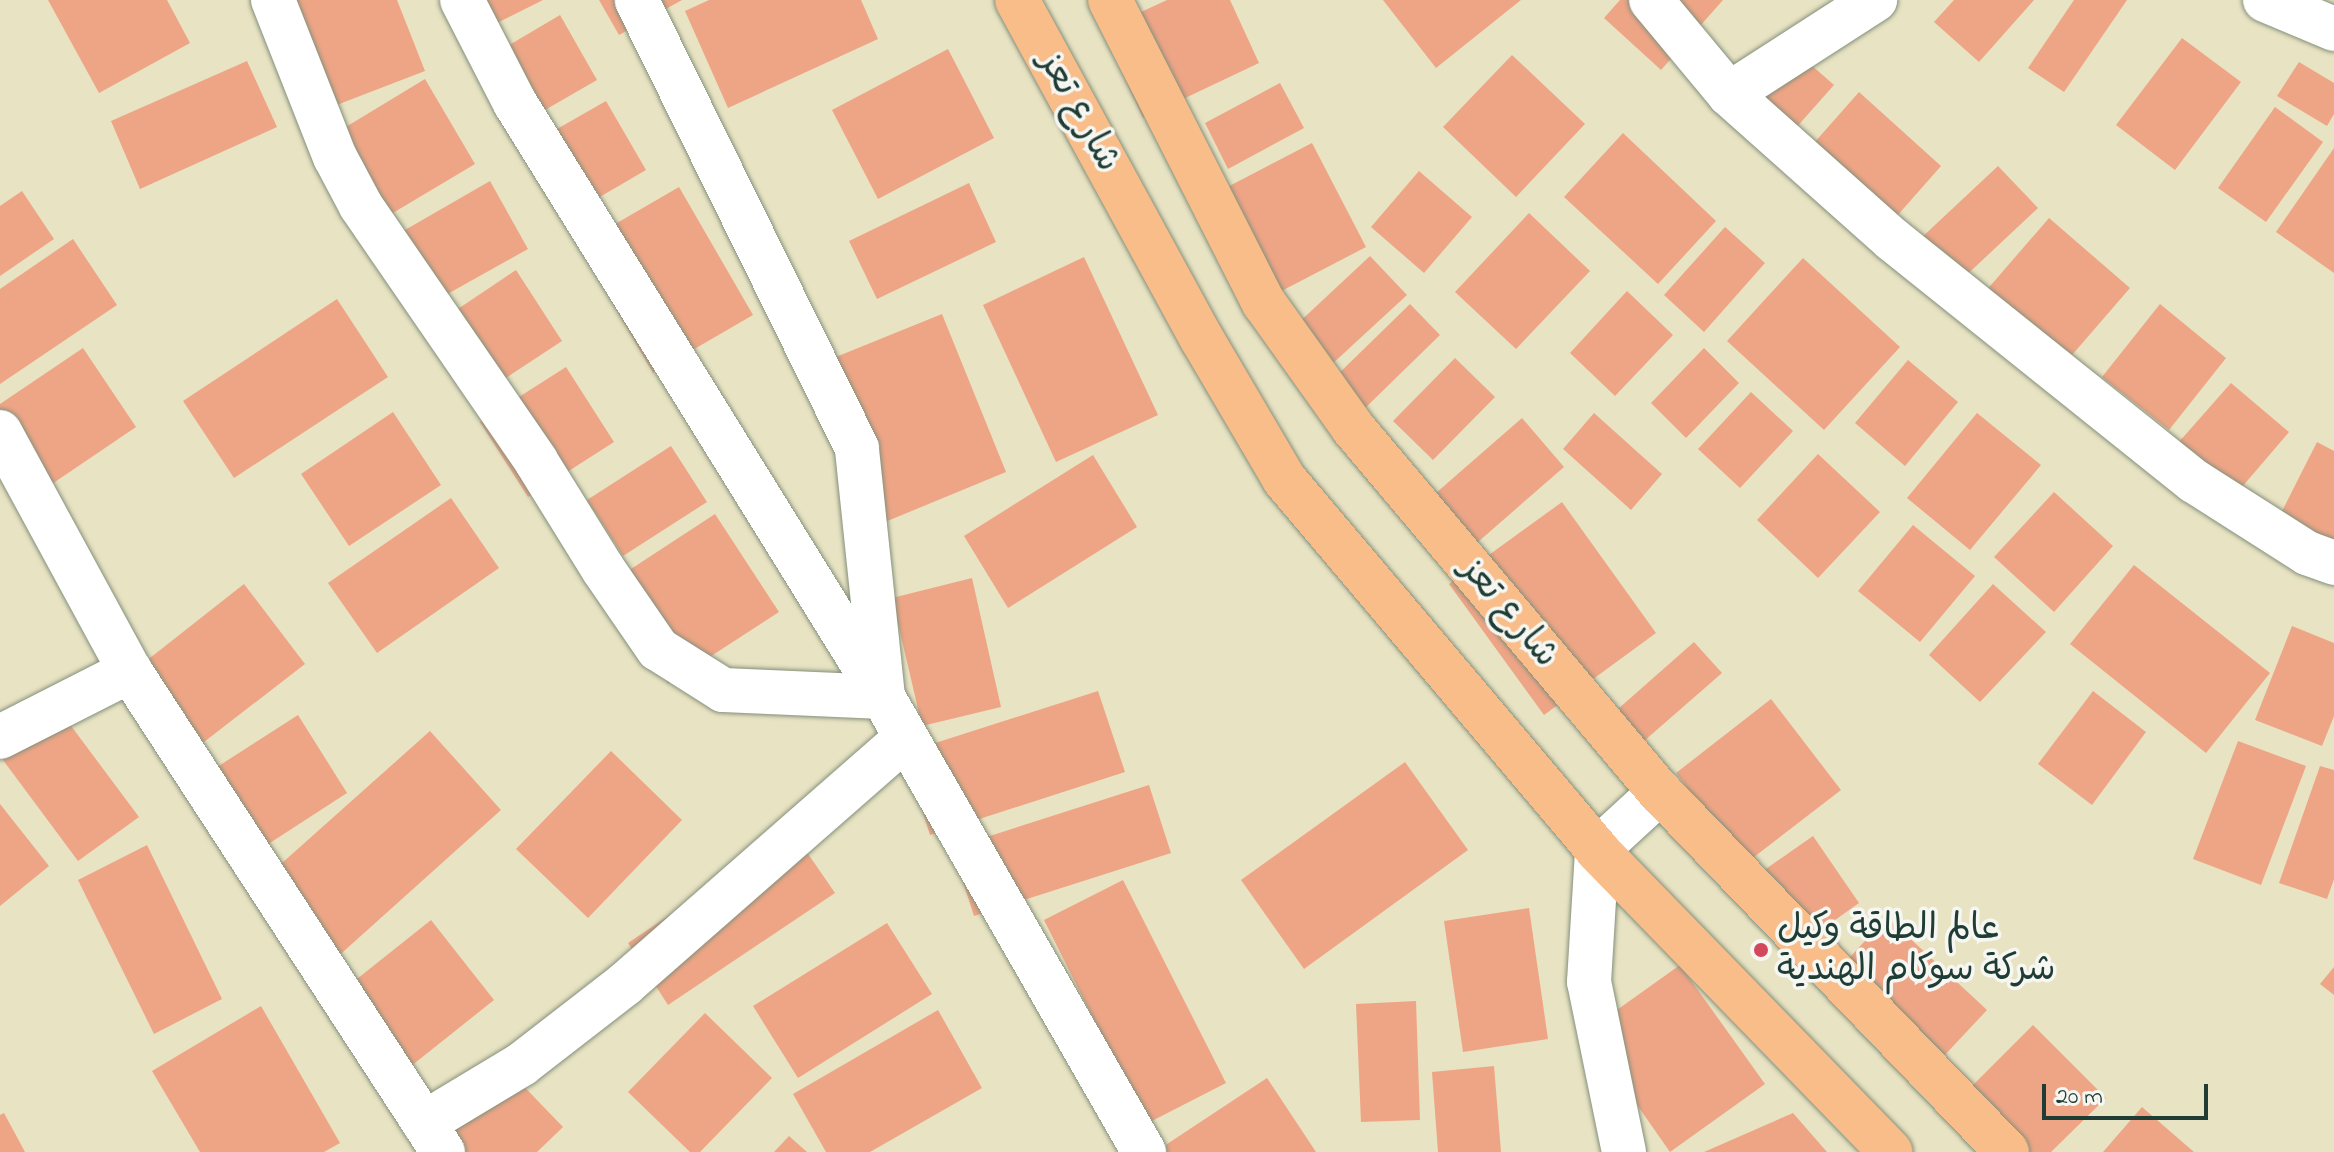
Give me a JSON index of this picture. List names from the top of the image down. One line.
{"streets":{"main road":["شارع تعز"]},"places":["عالم الطاقة وكيل شركة سوكام الهندية"],"scale_bar":"20 m"}
